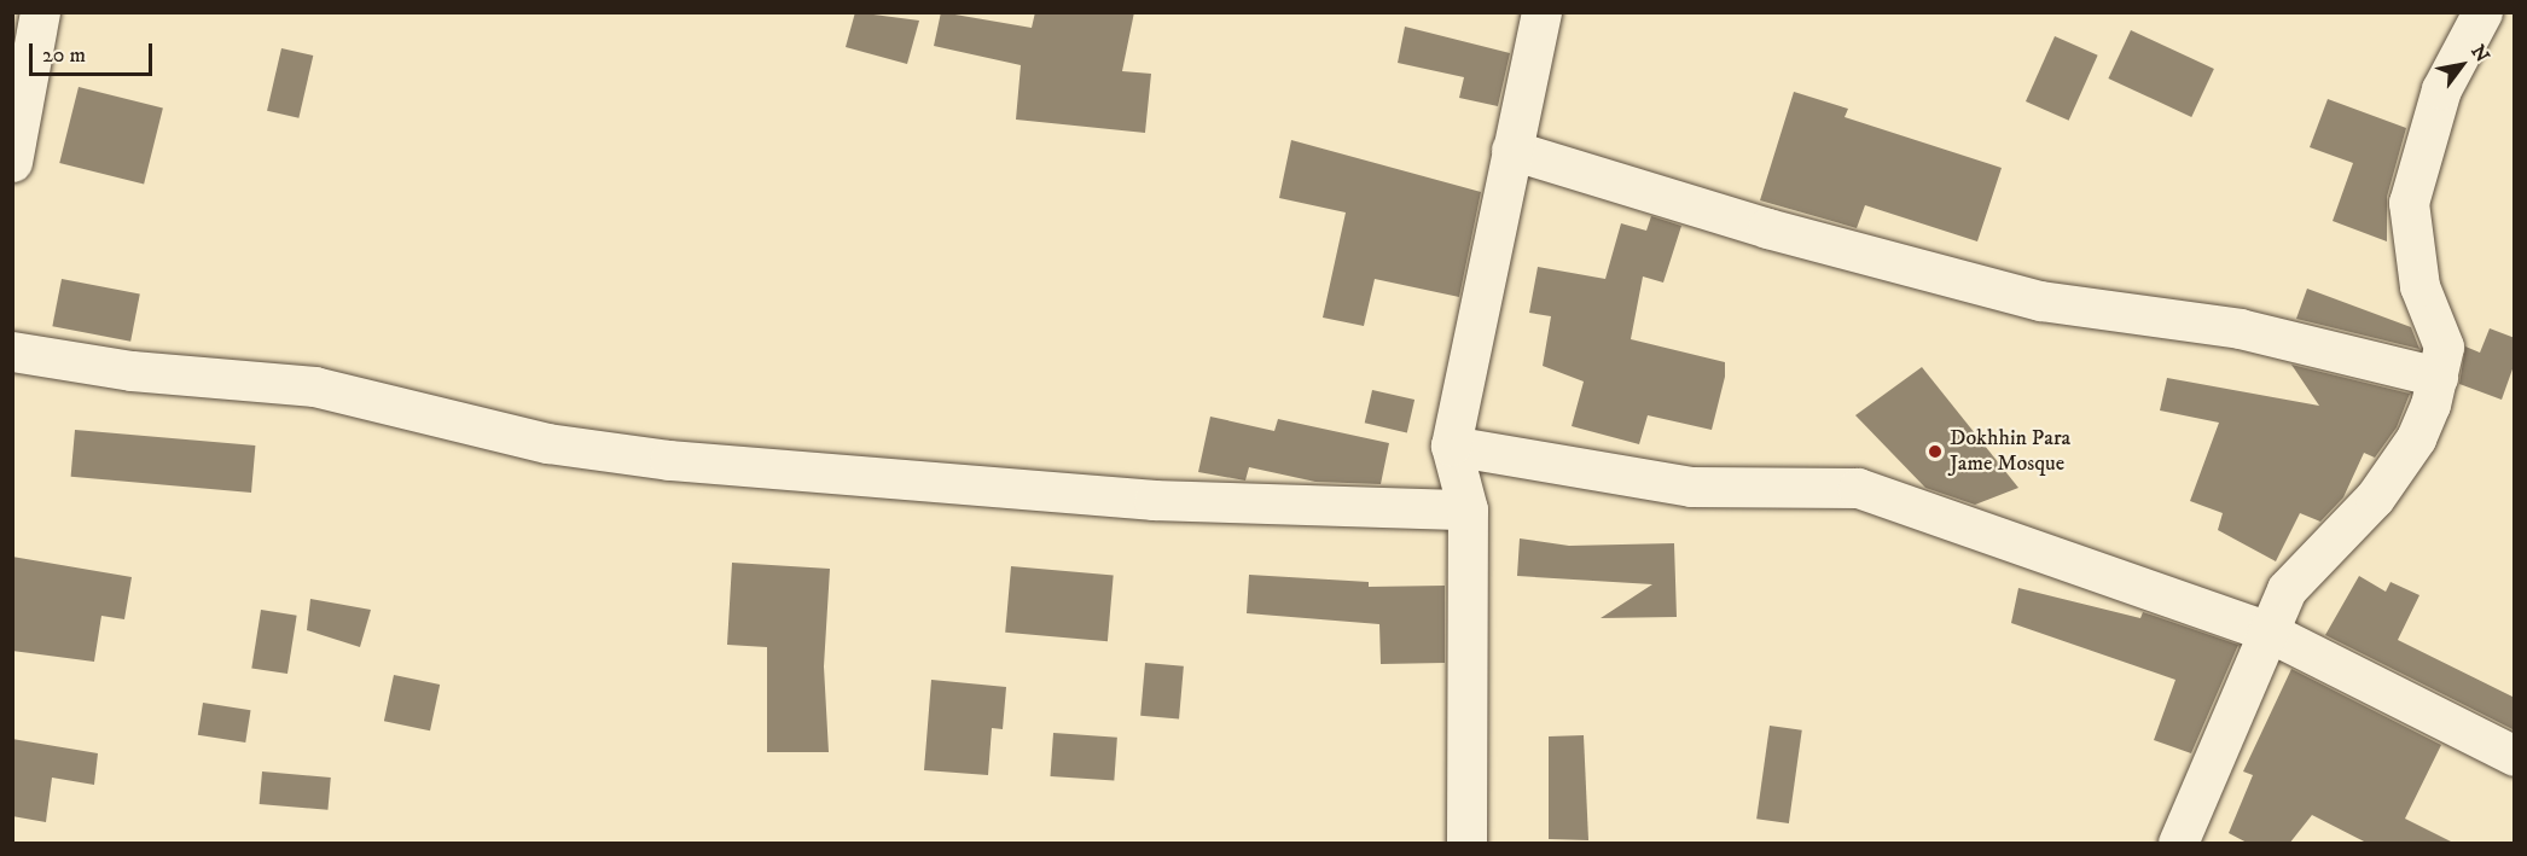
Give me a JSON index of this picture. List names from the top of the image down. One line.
{"places":["Dokhhin Para Jame Mosque"],"scale_bar":"20 m","north":"top right"}
